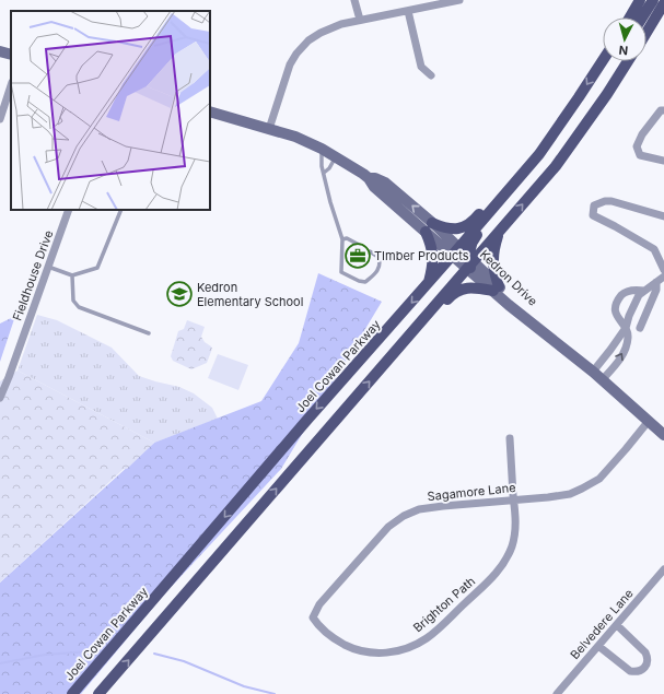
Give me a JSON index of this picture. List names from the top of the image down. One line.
{"streets":{"main road":["Joel Cowan Parkway"],"street":["Fieldhouse Drive","Kedron Drive","Sagamore Lane","Brighton Path","Belvedere Lane"]},"crossings":[["Kedron Drive","Joel Cowan Parkway"],["Kedron Drive","Sagamore Lane"],["Sagamore Lane","Brighton Path"]],"places":{"office":["TImber Products"],"school or university":["Kedron Elementary School"]},"north":"bottom"}
